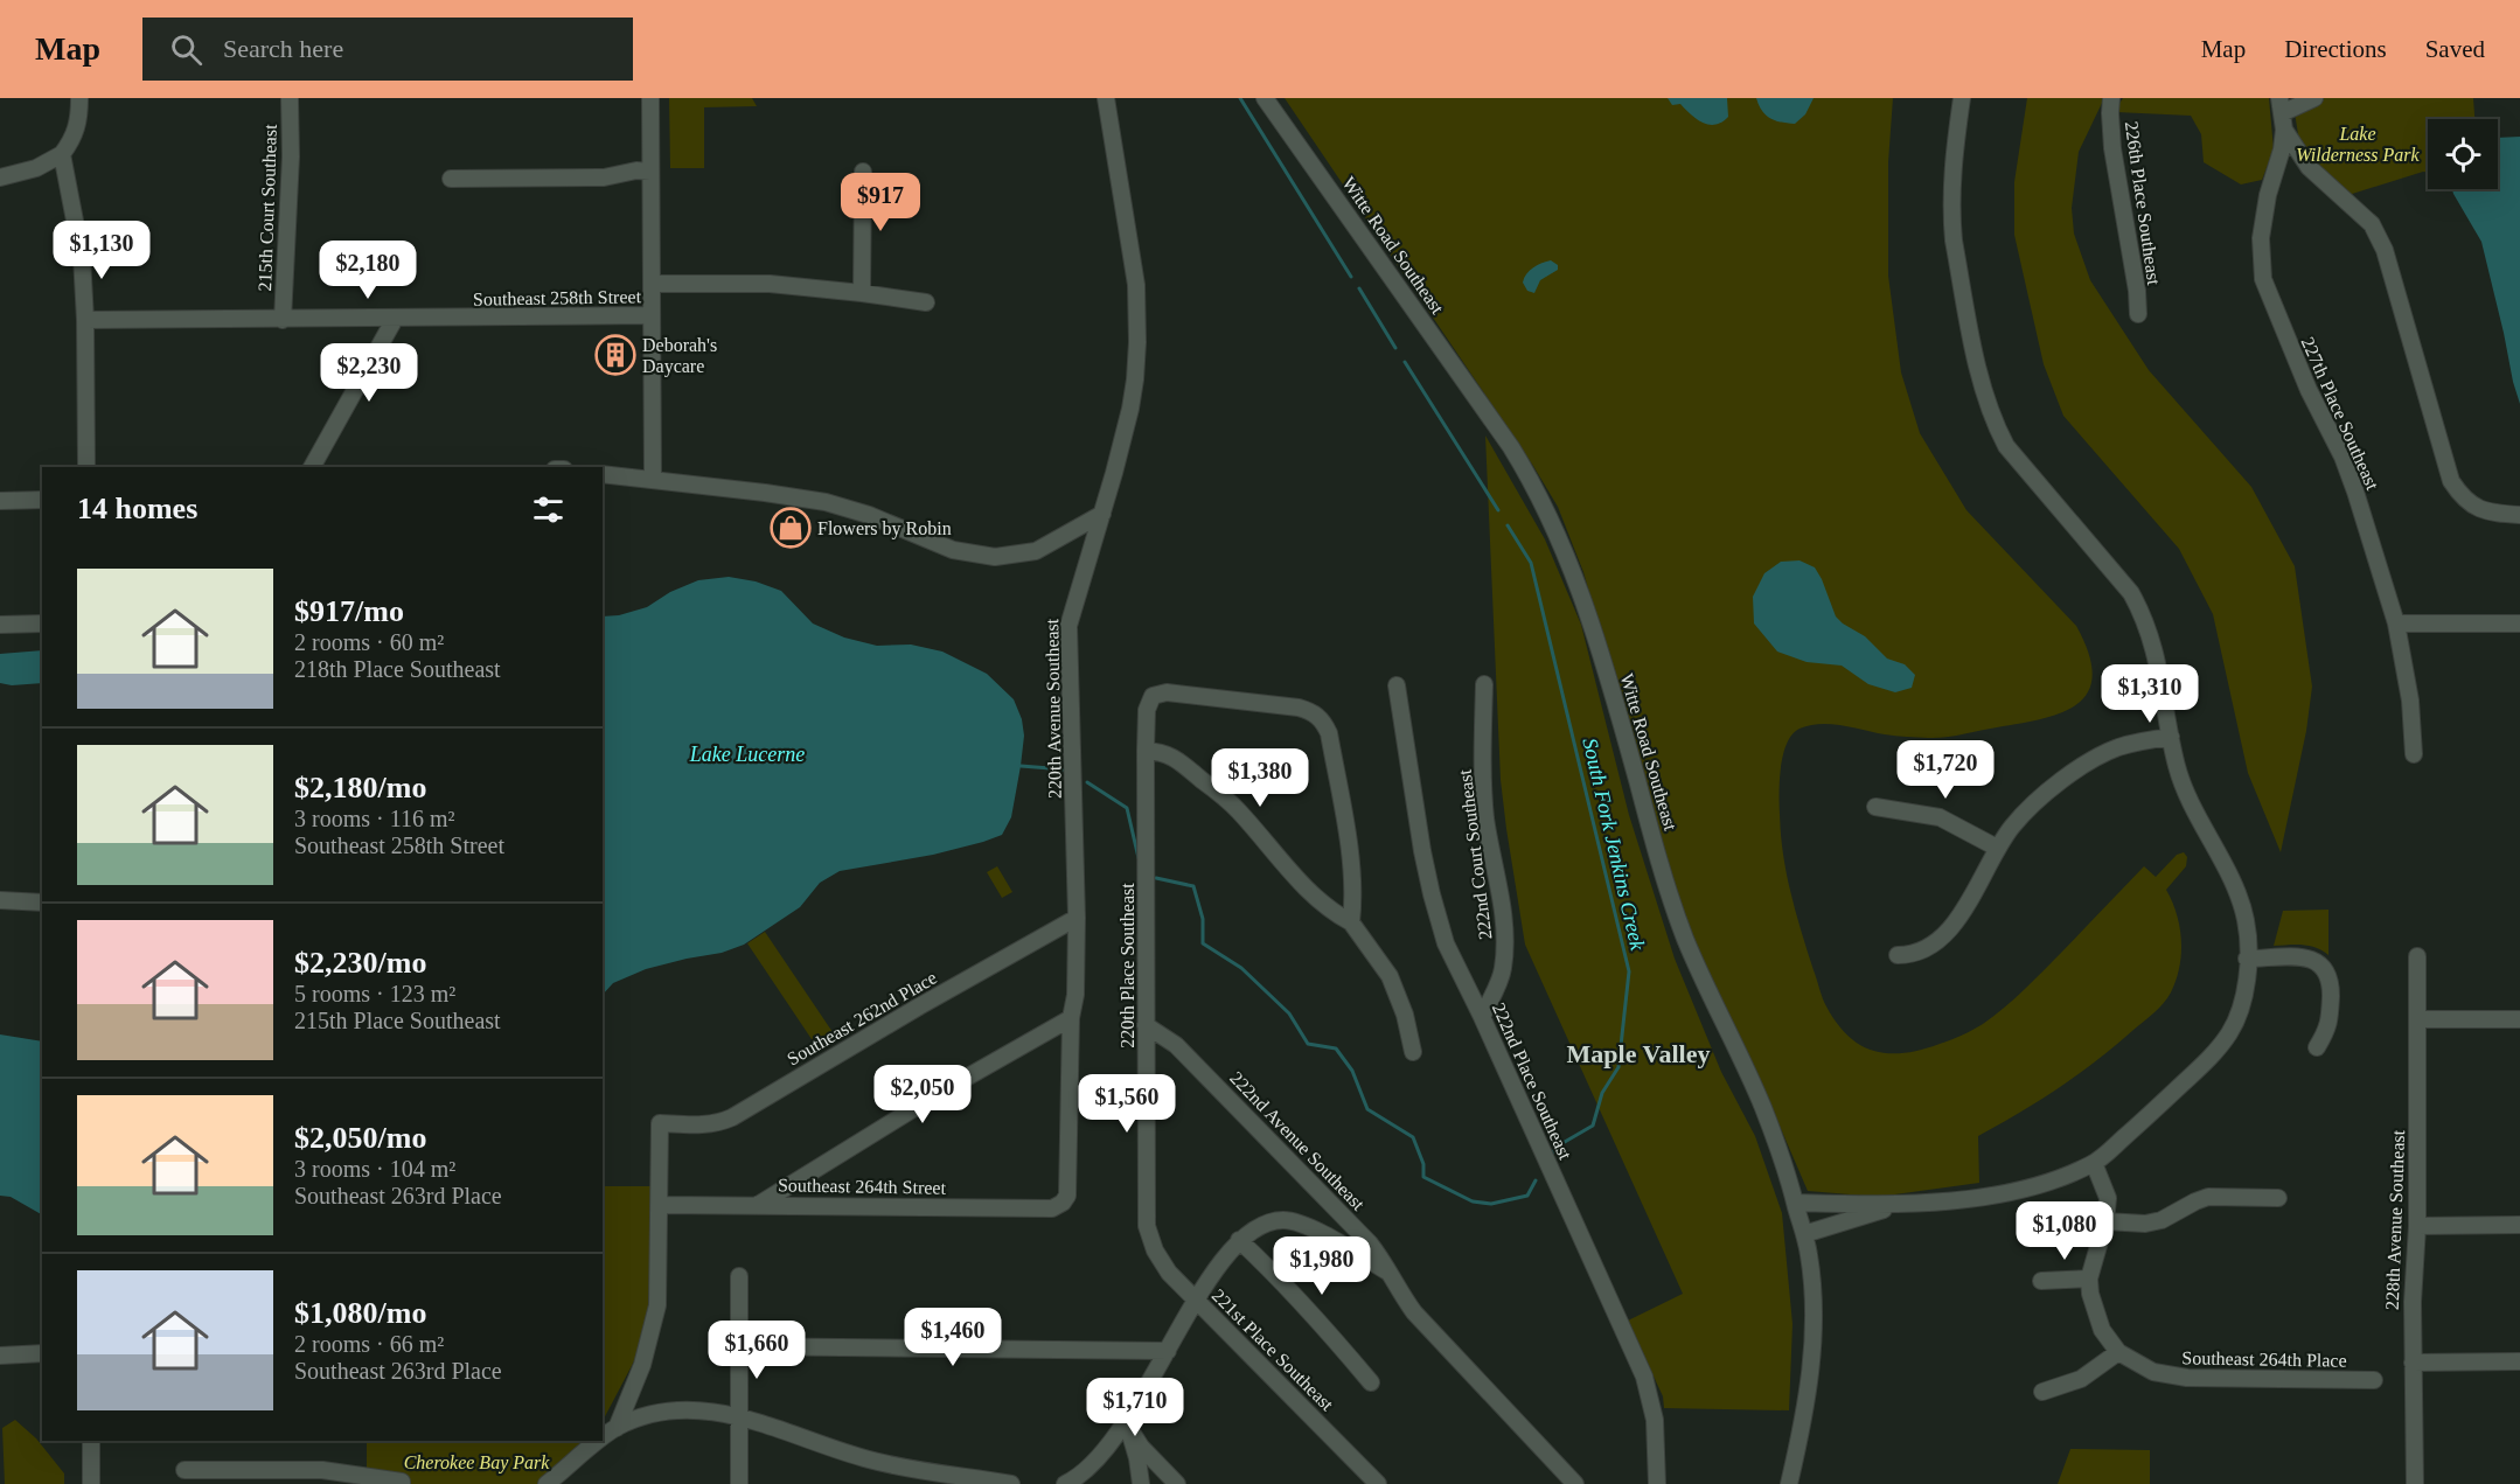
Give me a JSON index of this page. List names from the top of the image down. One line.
{"streets":{"street":["226th Place Southeast","215th Court Southeast","Witte Road Southeast","Southeast 258th Street","227th Place Southeast","220th Avenue Southeast","222nd Court Southeast","220th Place Southeast","Southeast 262nd Place","222nd Place Southeast","222nd Avenue Southeast","Southeast 264th Street","228th Avenue Southeast","221st Place Southeast","Southeast 264th Place"]},"crossings":[["215th Court Southeast","Southeast 258th Street"],["220th Avenue Southeast","Southeast 262nd Place"],["220th Avenue Southeast","Southeast 264th Street"],["222nd Court Southeast","222nd Place Southeast"],["220th Place Southeast","222nd Avenue Southeast"],["220th Place Southeast","221st Place Southeast"],["Southeast 262nd Place","Southeast 264th Street"]],"districts":["Maple Valley"],"water":["Lake Lucerne","South Fork Jenkins Creek"],"parks":["Lake Wilderness Park","Cherokee Bay Park"],"places":{"building":["Deborah's Daycare"],"shop":["Flowers by Robin"]},"page":{"header":"Map","search":"Search here","nav":["Map","Directions","Saved"],"price":["$917","$1,130","$2,180","$2,230","$1,310","$1,720","$1,380","$2,050","$1,560","$1,080","$1,980","$1,460","$1,660","$1,710"],"heading":"14 homes","list":[{"name":"$917/mo","note":"2 rooms · 60 m² · 218th Place Southeast"},{"name":"$2,180/mo","note":"3 rooms · 116 m² · Southeast 258th Street"},{"name":"$2,230/mo","note":"5 rooms · 123 m² · 215th Place Southeast"},{"name":"$2,050/mo","note":"3 rooms · 104 m² · Southeast 263rd Place"},{"name":"$1,080/mo","note":"2 rooms · 66 m² · Southeast 263rd Place"}]}}
